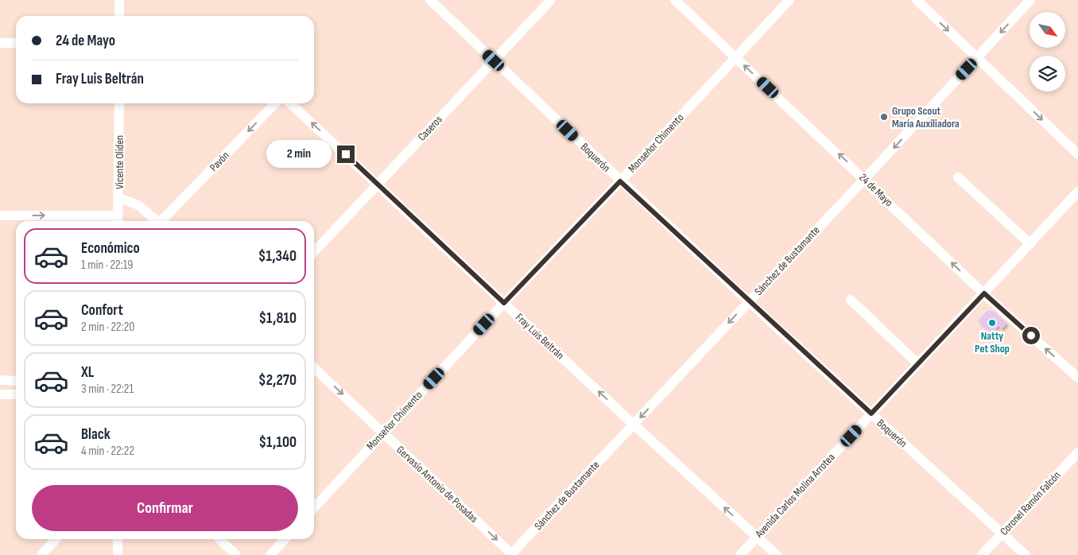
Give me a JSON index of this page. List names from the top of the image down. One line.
{"streets":{"street":["Caseros","Monseñor Chimento","Boquerón","Pavón","Vicente Oliden","24 de Mayo","Sánchez de Bustamante","Fray Luis Beltrán","Gervasio Antonio de Posadas","Avenida Carlos Molina Arrotea","Coronel Ramón Falcón"]},"crossings":[["Caseros","Boquerón"],["Caseros","Fray Luis Beltrán"],["Monseñor Chimento","Boquerón"],["Monseñor Chimento","24 de Mayo"],["Monseñor Chimento","Fray Luis Beltrán"],["Monseñor Chimento","Gervasio Antonio de Posadas"],["Boquerón","Sánchez de Bustamante"],["Boquerón","Avenida Carlos Molina Arrotea"],["Boquerón","Coronel Ramón Falcón"],["24 de Mayo","Sánchez de Bustamante"],["24 de Mayo","Avenida Carlos Molina Arrotea"],["Sánchez de Bustamante","Fray Luis Beltrán"],["Sánchez de Bustamante","Gervasio Antonio de Posadas"],["Fray Luis Beltrán","Avenida Carlos Molina Arrotea"]],"one_way":["Pavón","24 de Mayo","Sánchez de Bustamante","Fray Luis Beltrán","Gervasio Antonio de Posadas"],"places":["Grupo Scout María Auxiliadora","Natty Pet Shop"],"north":"bottom right","page":{"banner":["24 de Mayo","Fray Luis Beltrán"],"bubble":"2 min","list":[{"name":"Económico","note":"1 min · 22:19","value":"$1,340"},{"name":"Confort","note":"2 min · 22:20","value":"$1,810"},{"name":"XL","note":"3 min · 22:21","value":"$2,270"},{"name":"Black","note":"4 min · 22:22","value":"$1,100"}],"buttons":"Confirmar"}}
